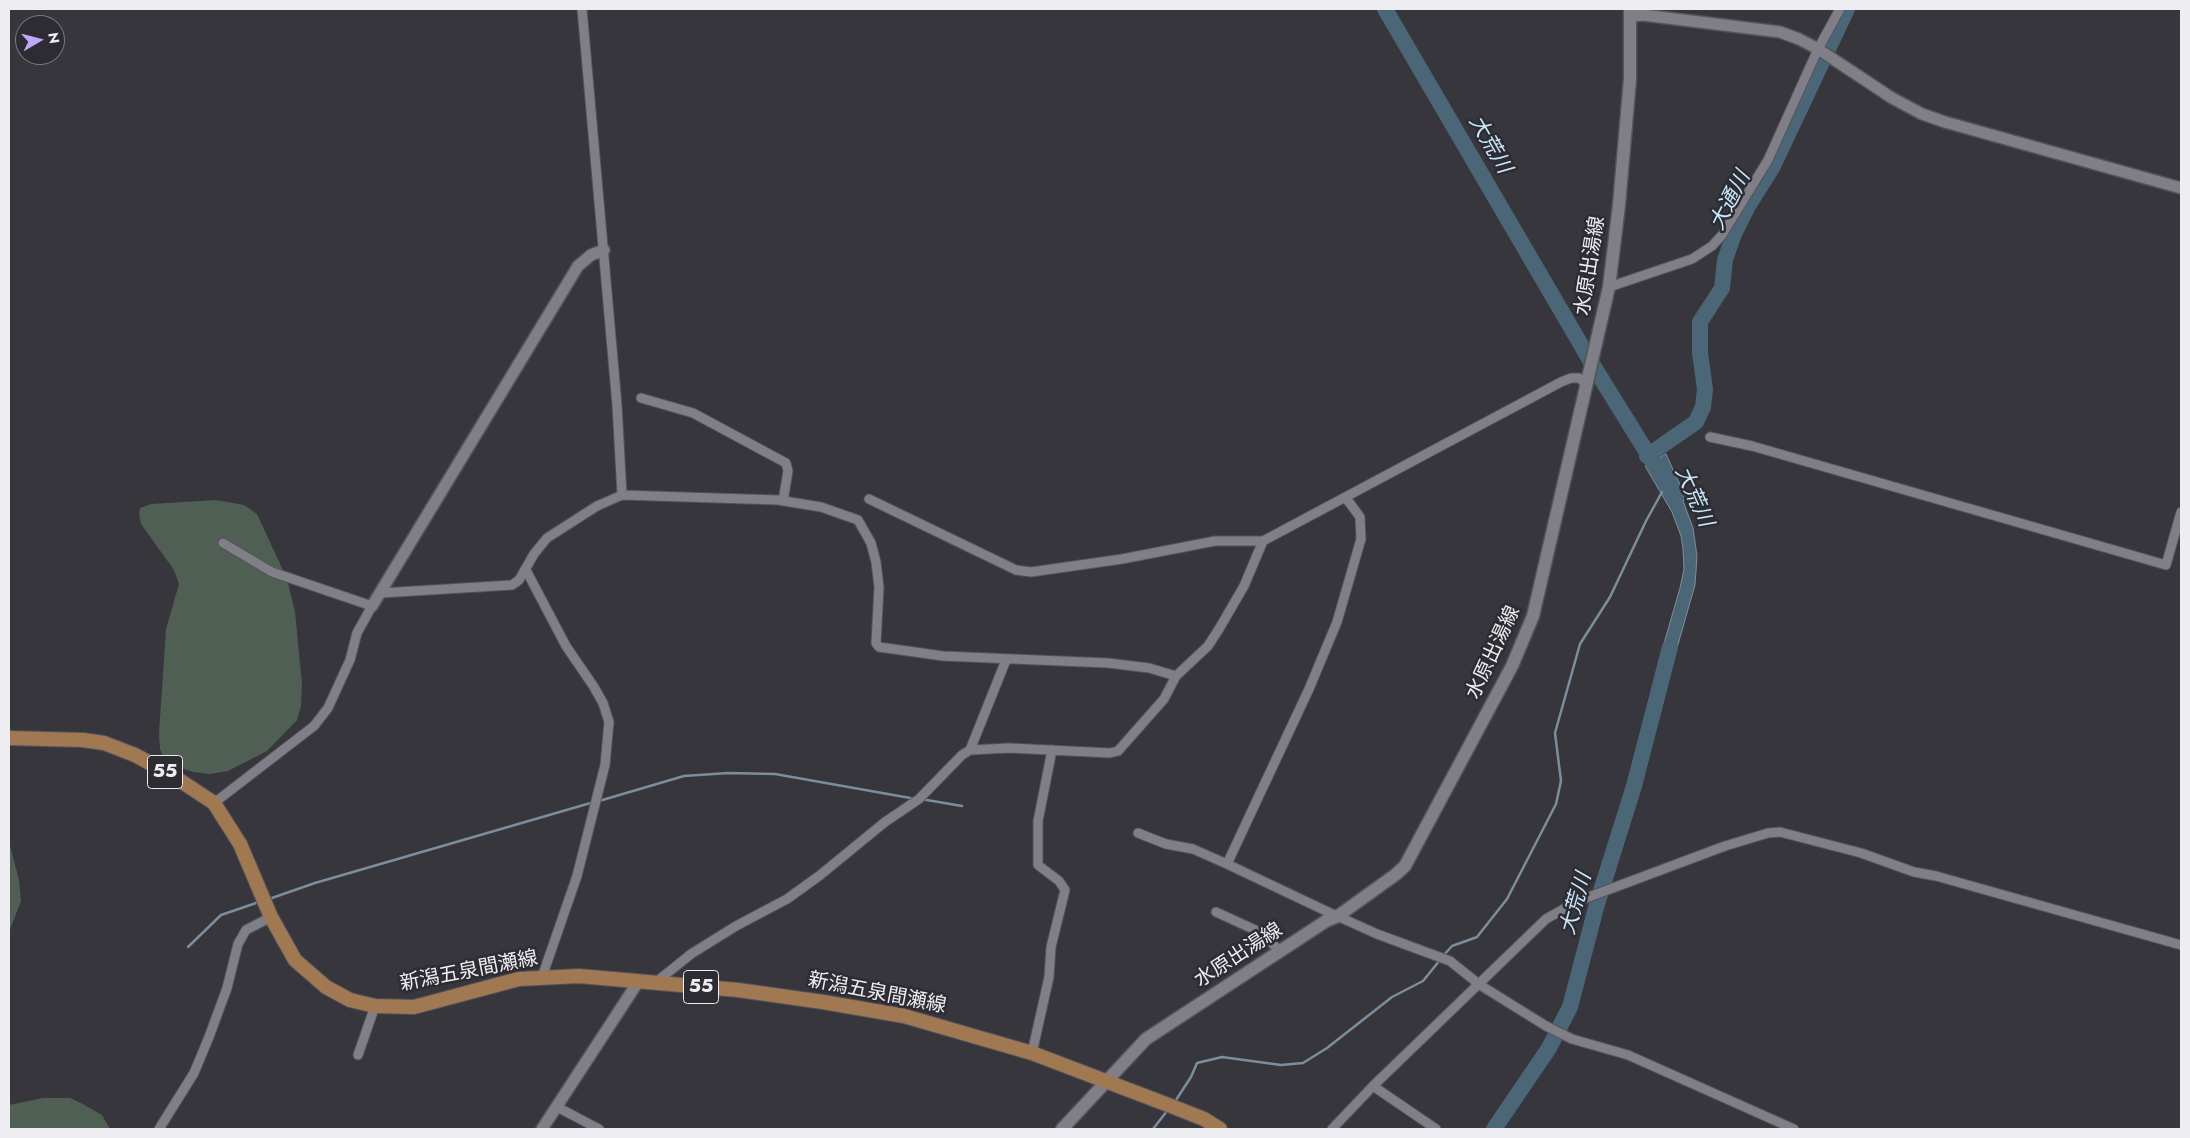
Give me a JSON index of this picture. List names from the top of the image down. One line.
{"streets":{"main road":["水原出湯線","55","新潟五泉間瀬線"]},"crossings":[["水原出湯線","新潟五泉間瀬線"]],"water":["大荒川","大通川"],"north":"right"}
